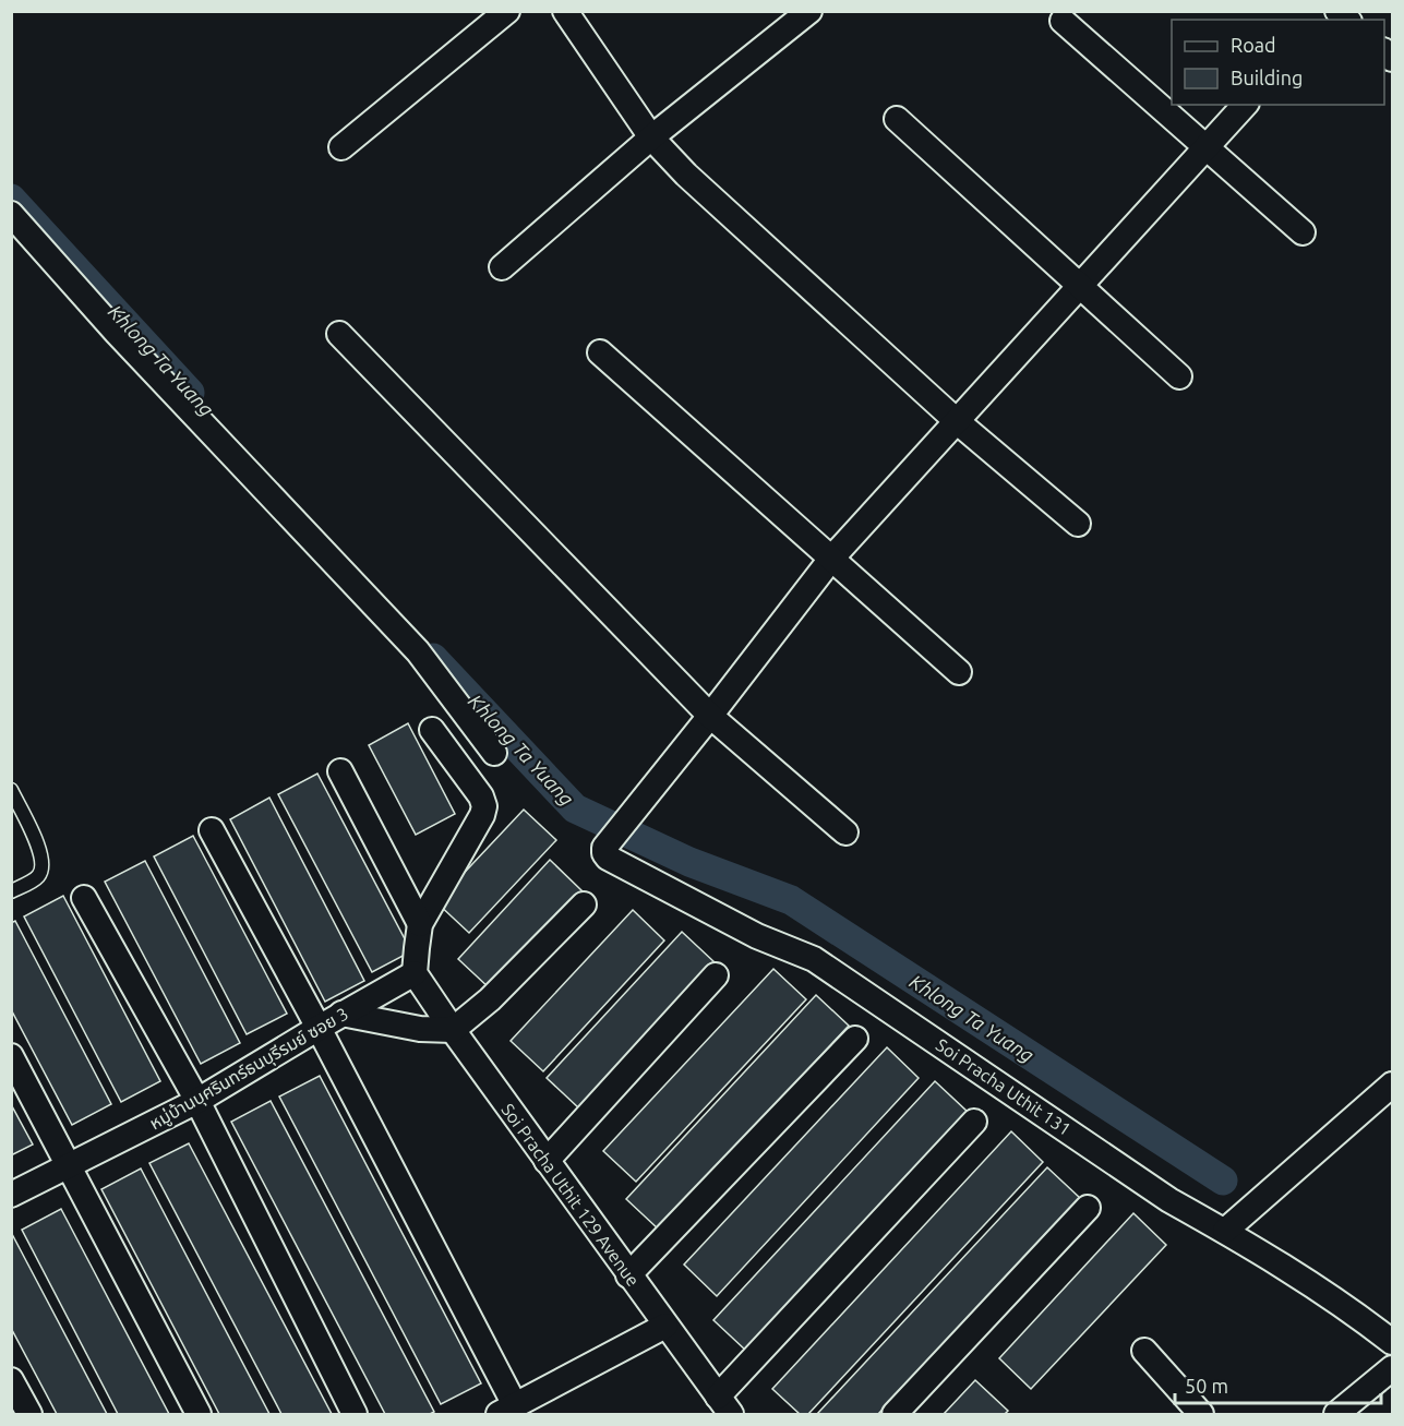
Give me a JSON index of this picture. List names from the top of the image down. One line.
{"streets":{"street":["หมู่บ้านบุศรินทร์ธนบุรีรมย์ ซอย 3","Soi Pracha Uthit 131","Soi Pracha Uthit 129 Avenue"]},"crossings":[["หมู่บ้านบุศรินทร์ธนบุรีรมย์ ซอย 3","Soi Pracha Uthit 129 Avenue"]],"water":["Khlong Ta Yuang"],"legend":["Road","Building"],"scale_bar":"50 m"}
